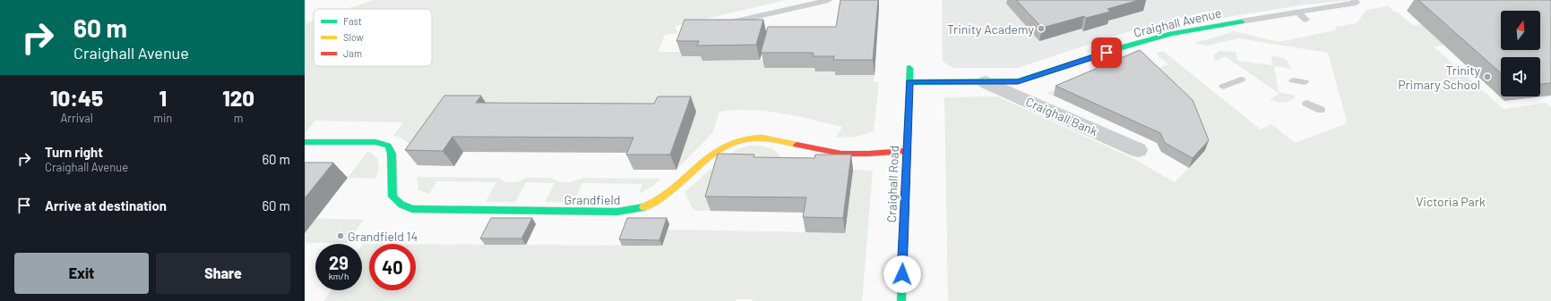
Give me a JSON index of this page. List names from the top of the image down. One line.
{"streets":{"street":["Craighall Avenue","Craighall Bank","Craighall Road","Grandfield"]},"crossings":[["Craighall Avenue","Craighall Bank"],["Craighall Avenue","Craighall Road"],["Craighall Road","Grandfield"]],"parks":["Victoria Park"],"places":["Trinity Academy","Trinity Primary School","Grandfield 14"],"legend":["Fast","Slow","Jam"],"north":"top","page":{"turn":["60 m","Craighall Avenue"],"eta":["10:45","Arrival","1","min","120","m"],"list":[{"name":"Turn right","note":"Craighall Avenue","value":"60 m"},{"name":"Arrive at destination","value":"60 m"}],"speed":"29 km/h","limit":"40","buttons":["Exit","Share"]}}
